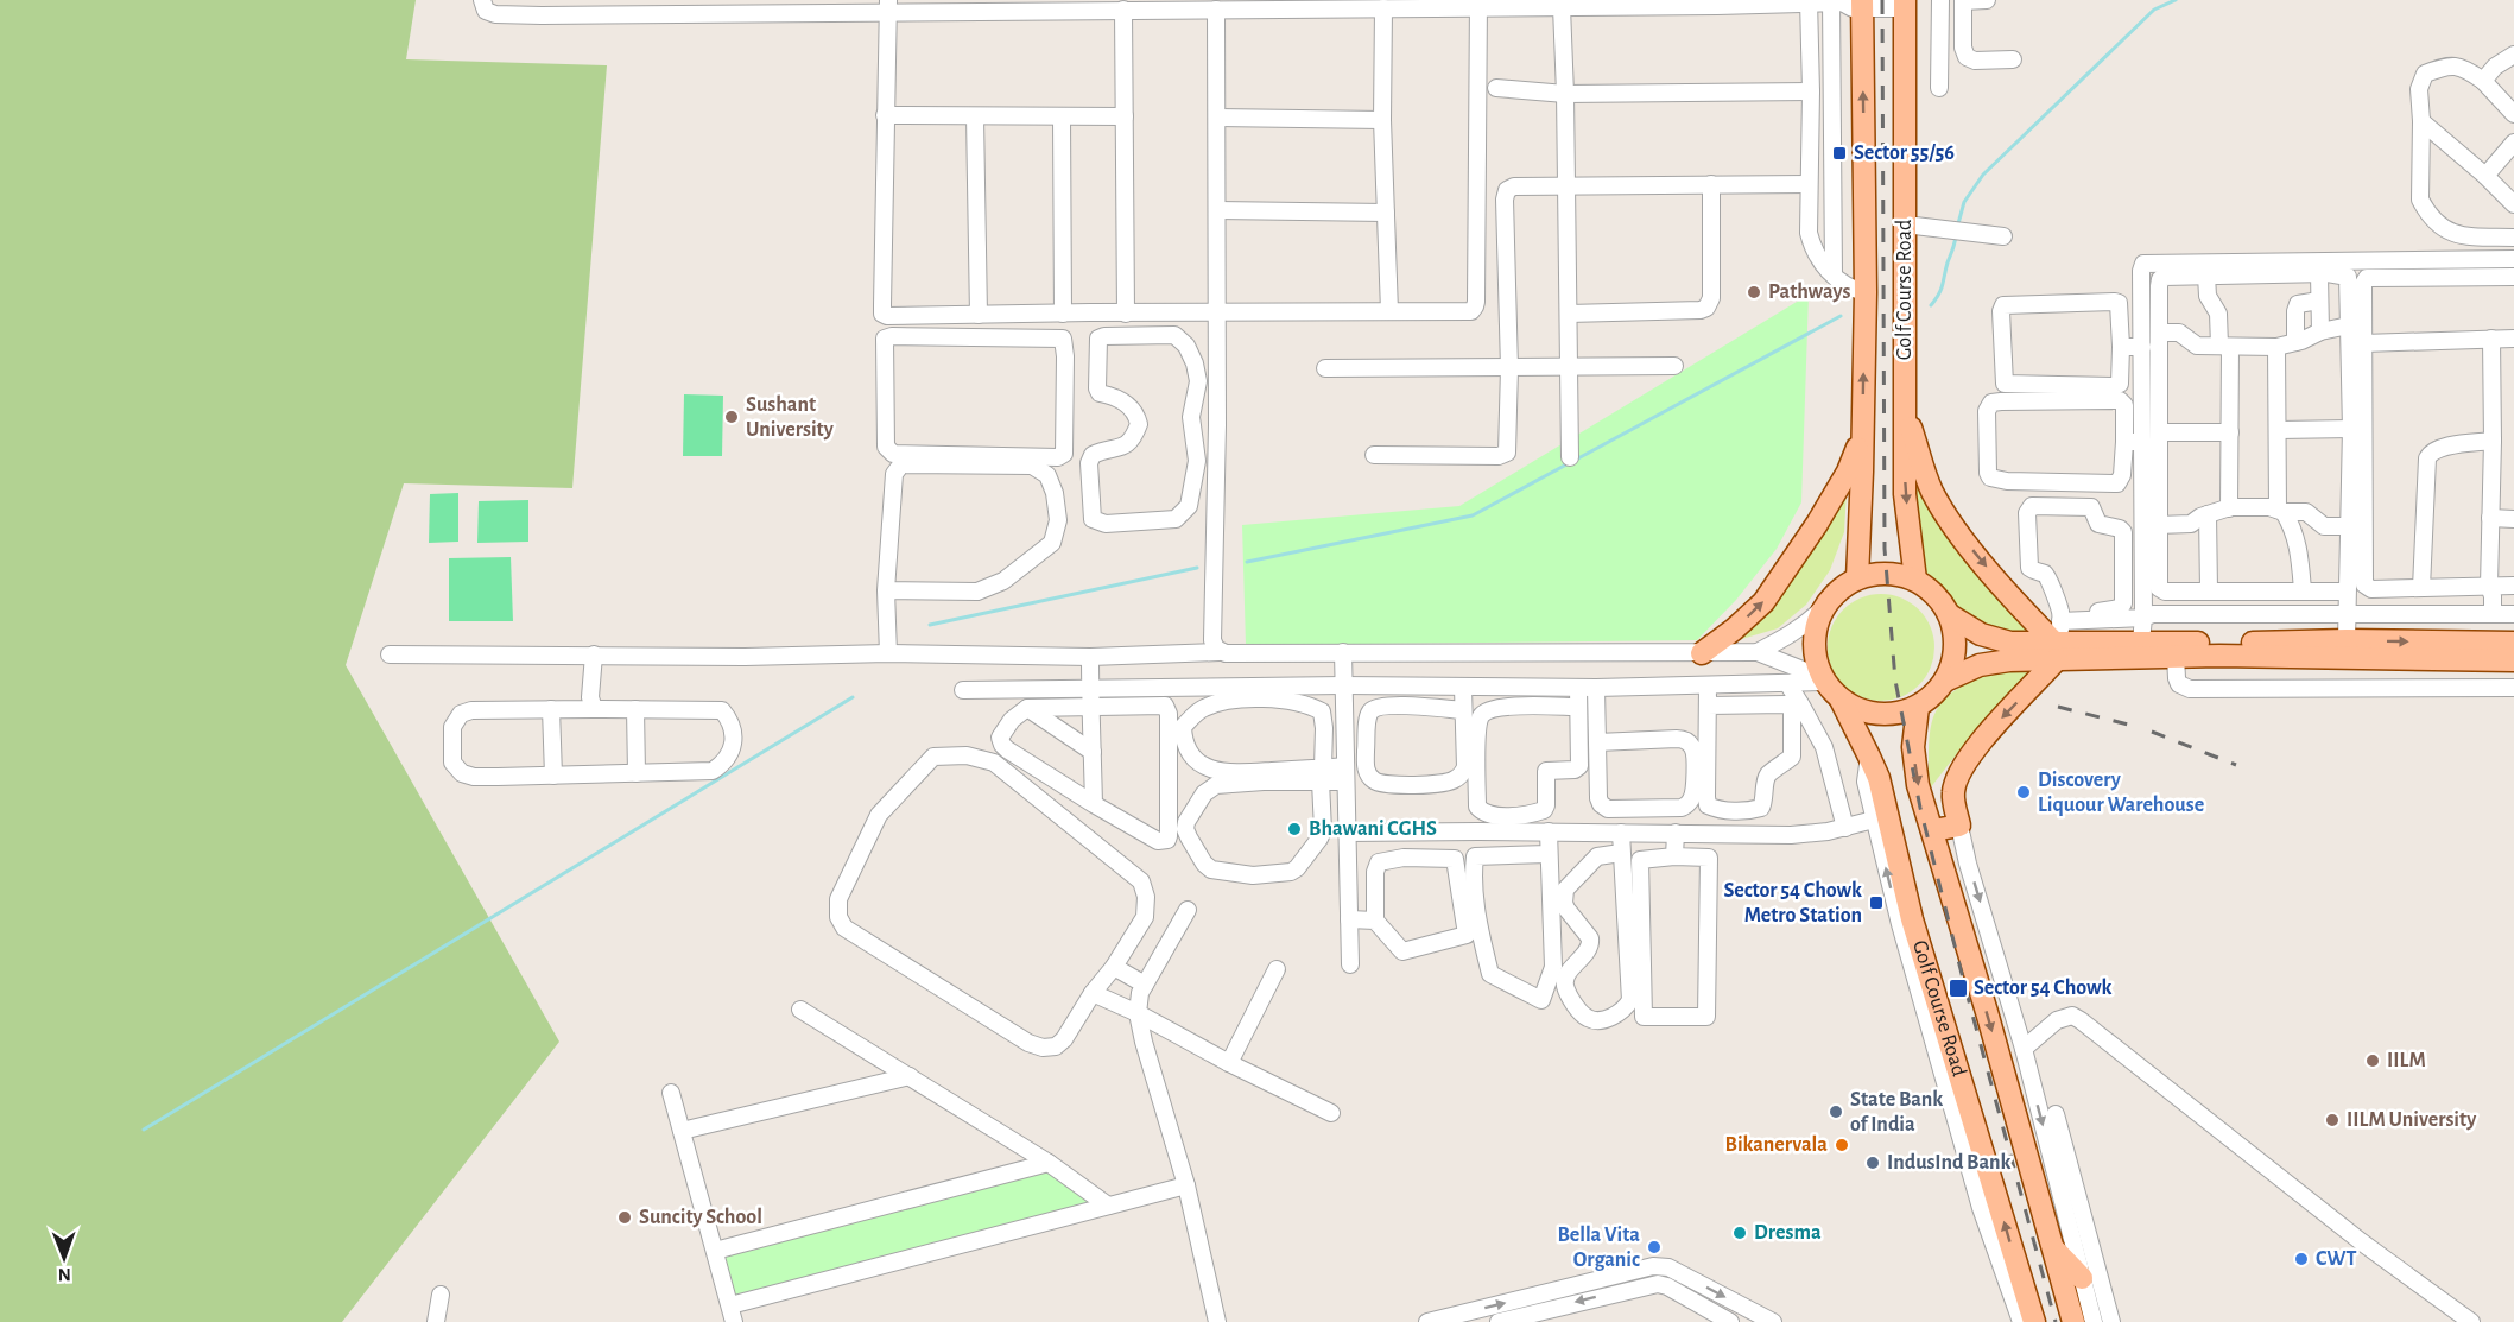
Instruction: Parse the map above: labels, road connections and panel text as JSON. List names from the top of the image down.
{
  "streets": {
    "main road": ["Golf Course Road"]
  },
  "places": {
    "transit": ["Sector 55/56", "Sector 54 Chowk Metro Station", "Sector 54 Chowk"],
    "other": [
      "Pathways",
      "Sushant University",
      "Discovery Liquour Warehouse",
      "Bhawani CGHS",
      "IILM",
      "State Bank of India",
      "IILM University",
      "Bikanervala",
      "IndusInd Bank",
      "Suncity School",
      "Dresma",
      "Bella Vita Organic",
      "CWT"
    ]
  },
  "north": "bottom"
}
